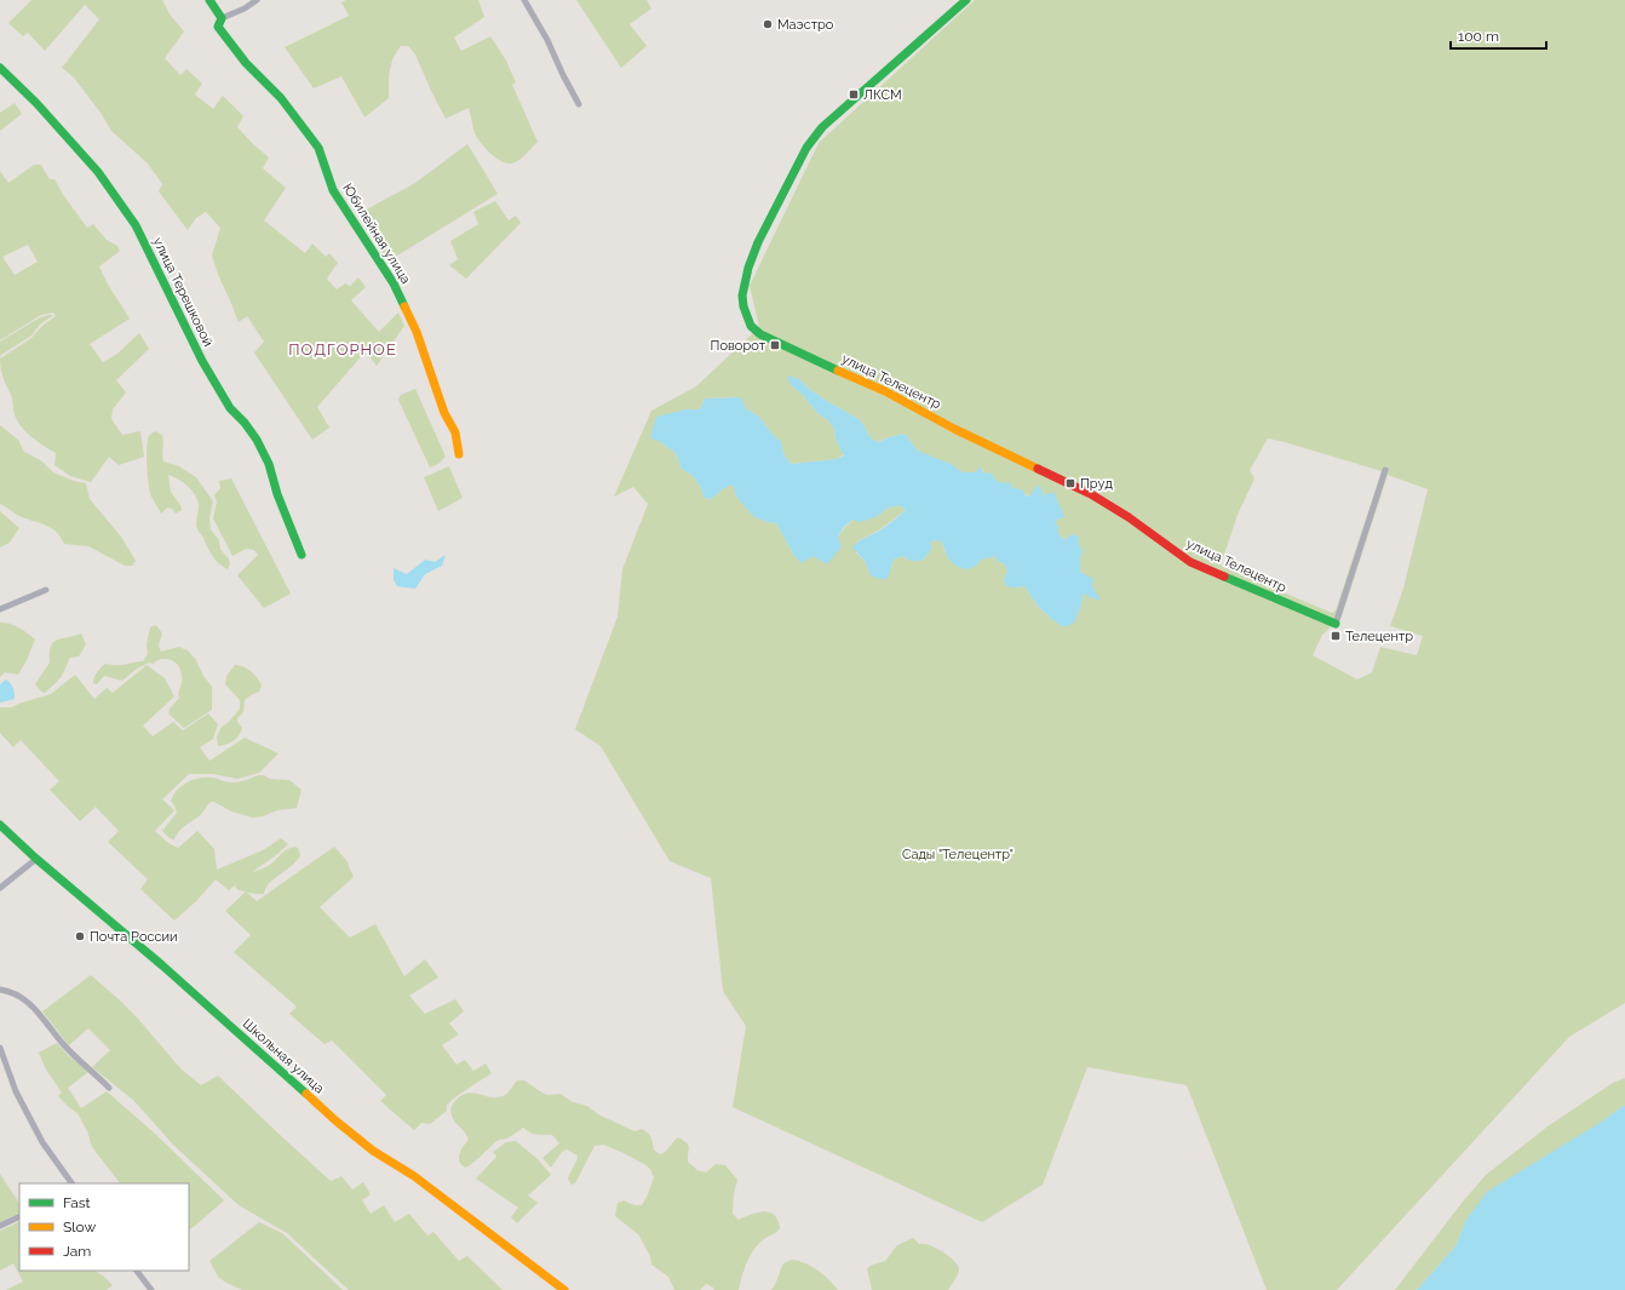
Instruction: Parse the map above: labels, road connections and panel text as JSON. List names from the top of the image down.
{
  "streets": {
    "street": [
      "Юбилейная улица",
      "улица Терешковой",
      "улица Телецентр",
      "Школьная улица"
    ]
  },
  "districts": ["ПОДГОРНОЕ"],
  "parks": ["Сады \"Телецентр\""],
  "places": {
    "other": ["Маэстро", "Почта России"],
    "transit": [
      "ЛКСМ",
      "Поворот",
      "Пруд",
      "Телецентр"
    ]
  },
  "legend": ["Fast", "Slow", "Jam"],
  "scale_bar": "100 m"
}
